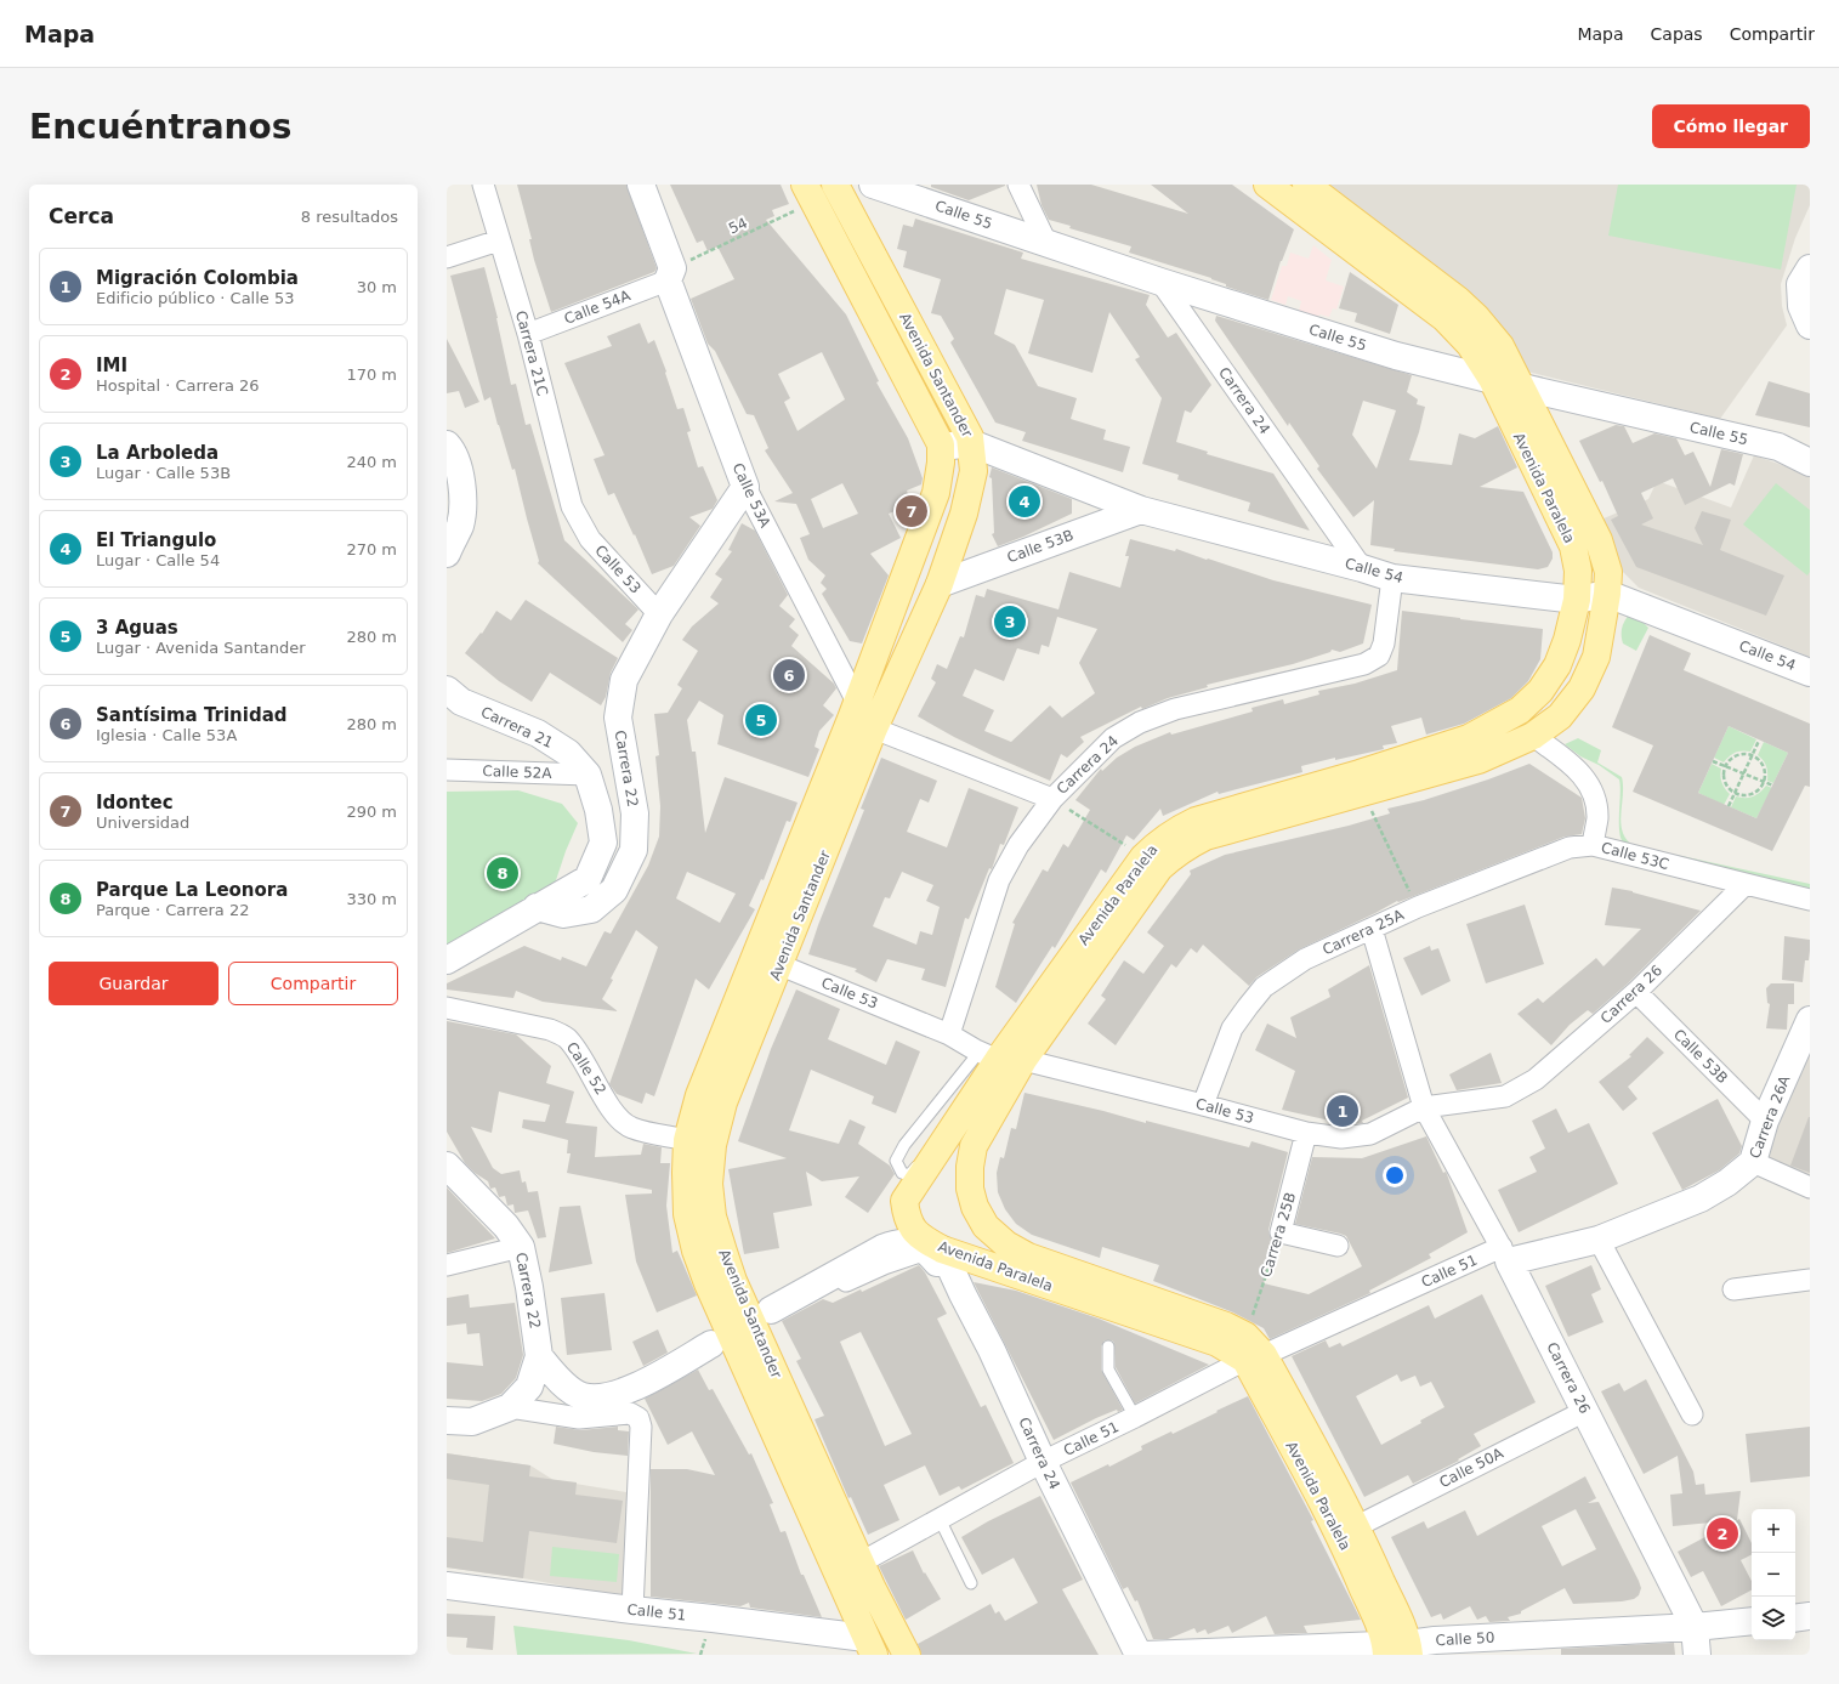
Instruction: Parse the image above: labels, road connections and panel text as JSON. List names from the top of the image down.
{
  "streets": {
    "main road": ["Avenida Santander", "Avenida Paralela"],
    "street": [
      "Calle 55",
      "Calle 54A",
      "Carrera 21C",
      "Carrera 24",
      "Calle 53A",
      "Calle 53B",
      "Calle 53",
      "Calle 54",
      "Carrera 21",
      "Carrera 22",
      "Calle 52A",
      "Calle 53C",
      "Carrera 25A",
      "Carrera 26",
      "Calle 52",
      "Carrera 26A",
      "Carrera 25B",
      "Calle 51",
      "Calle 50A",
      "Calle 50"
    ],
    "path": ["54"]
  },
  "crossings": [
    ["Calle 55", "Carrera 24"],
    ["Calle 55", "Avenida Paralela"],
    ["54", "Calle 54A"],
    ["54", "Avenida Santander"],
    ["54", "Calle 53A"],
    ["Calle 54A", "Carrera 21C"],
    ["Calle 54A", "Calle 53A"],
    ["Carrera 21C", "Calle 53"],
    ["Avenida Santander", "Calle 53A"],
    ["Avenida Santander", "Calle 53B"],
    ["Avenida Santander", "Calle 53"],
    ["Avenida Santander", "Calle 54"],
    ["Avenida Santander", "Calle 52"],
    ["Avenida Santander", "Calle 51"],
    ["Carrera 24", "Avenida Paralela"],
    ["Carrera 24", "Calle 53"],
    ["Carrera 24", "Calle 54"],
    ["Carrera 24", "Calle 51"],
    ["Avenida Paralela", "Calle 53"],
    ["Avenida Paralela", "Calle 54"],
    ["Avenida Paralela", "Calle 53C"],
    ["Avenida Paralela", "Carrera 25B"],
    ["Avenida Paralela", "Calle 51"],
    ["Avenida Paralela", "Calle 50A"],
    ["Avenida Paralela", "Calle 50"],
    ["Calle 53A", "Carrera 22"],
    ["Calle 53B", "Calle 54"],
    ["Calle 53B", "Carrera 26"],
    ["Calle 53B", "Carrera 26A"],
    ["Calle 53", "Carrera 22"],
    ["Calle 53", "Carrera 25A"],
    ["Calle 53", "Carrera 26"],
    ["Calle 53", "Carrera 25B"],
    ["Carrera 21", "Carrera 22"],
    ["Carrera 21", "Calle 52A"],
    ["Calle 53C", "Carrera 25A"],
    ["Calle 53C", "Carrera 26"],
    ["Carrera 25A", "Carrera 26"],
    ["Carrera 26", "Carrera 26A"],
    ["Carrera 26", "Calle 51"],
    ["Carrera 26", "Calle 50A"],
    ["Carrera 26", "Calle 50"],
    ["Carrera 26A", "Calle 51"],
    ["Carrera 25B", "Calle 51"]
  ],
  "page": {
    "header": "Mapa",
    "nav": ["Mapa", "Capas", "Compartir"],
    "buttons": [
      "Cómo llegar",
      ["Guardar", "Compartir"]
    ],
    "title": "Encuéntranos",
    "heading": ["Cerca", "8 resultados"],
    "list": [
      {
        "mark": "1",
        "name": "Migración Colombia",
        "note": "Edificio público · Calle 53",
        "value": "30 m"
      },
      {
        "mark": "2",
        "name": "IMI",
        "note": "Hospital · Carrera 26",
        "value": "170 m"
      },
      {
        "mark": "3",
        "name": "La Arboleda",
        "note": "Lugar · Calle 53B",
        "value": "240 m"
      },
      {
        "mark": "4",
        "name": "El Triangulo",
        "note": "Lugar · Calle 54",
        "value": "270 m"
      },
      {
        "mark": "5",
        "name": "3 Aguas",
        "note": "Lugar · Avenida Santander",
        "value": "280 m"
      },
      {
        "mark": "6",
        "name": "Santísima Trinidad",
        "note": "Iglesia · Calle 53A",
        "value": "280 m"
      },
      {
        "mark": "7",
        "name": "Idontec",
        "note": "Universidad",
        "value": "290 m"
      },
      {
        "mark": "8",
        "name": "Parque La Leonora",
        "note": "Parque · Carrera 22",
        "value": "330 m"
      }
    ],
    "pins": [
      "4",
      "7",
      "3",
      "6",
      "5",
      "8",
      "1",
      "2"
    ],
    "map_buttons": ["+", "−"]
  }
}
